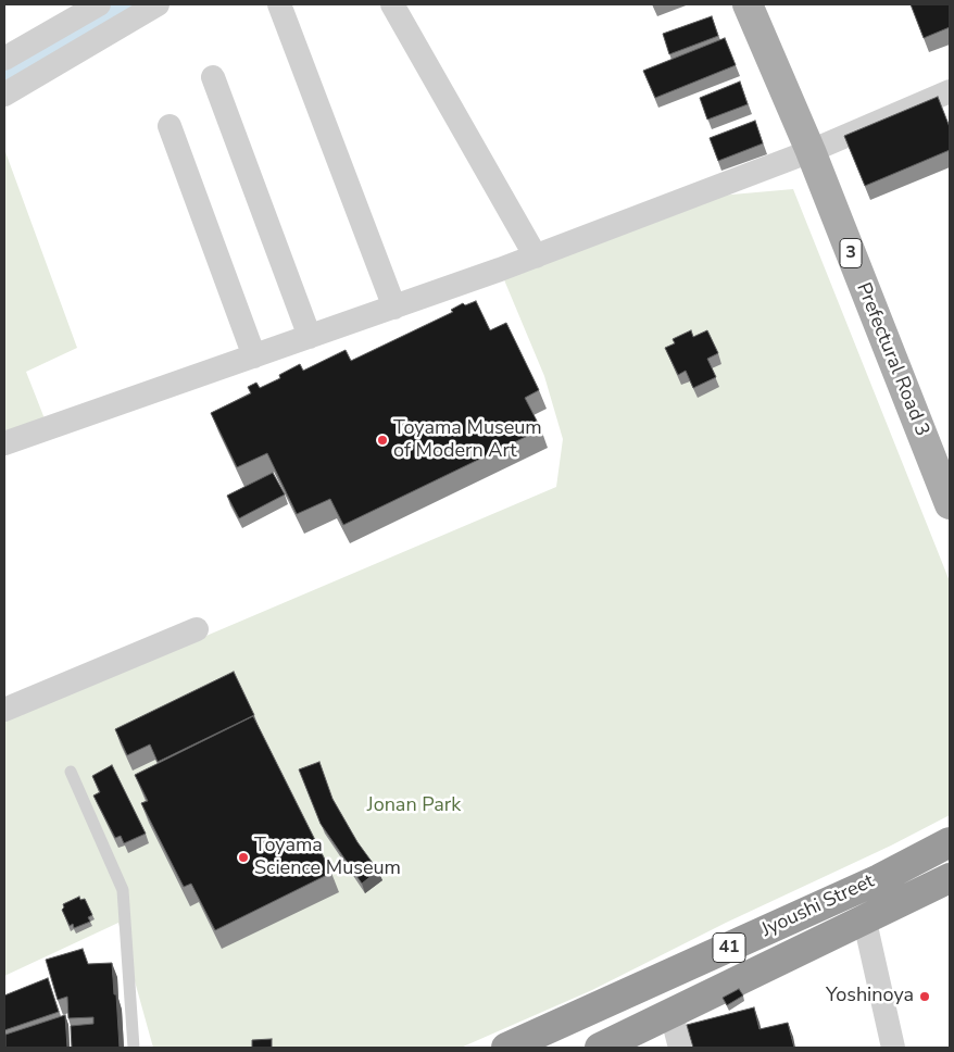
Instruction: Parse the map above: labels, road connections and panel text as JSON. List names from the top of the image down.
{
  "streets": {
    "highway": ["Jyoushi Street", "41"],
    "main road": ["3", "Prefectural Road 3"]
  },
  "parks": ["Jonan Park"],
  "places": ["Toyama Museum of Modern Art", "Toyama Science Museum", "Yoshinoya"]
}
